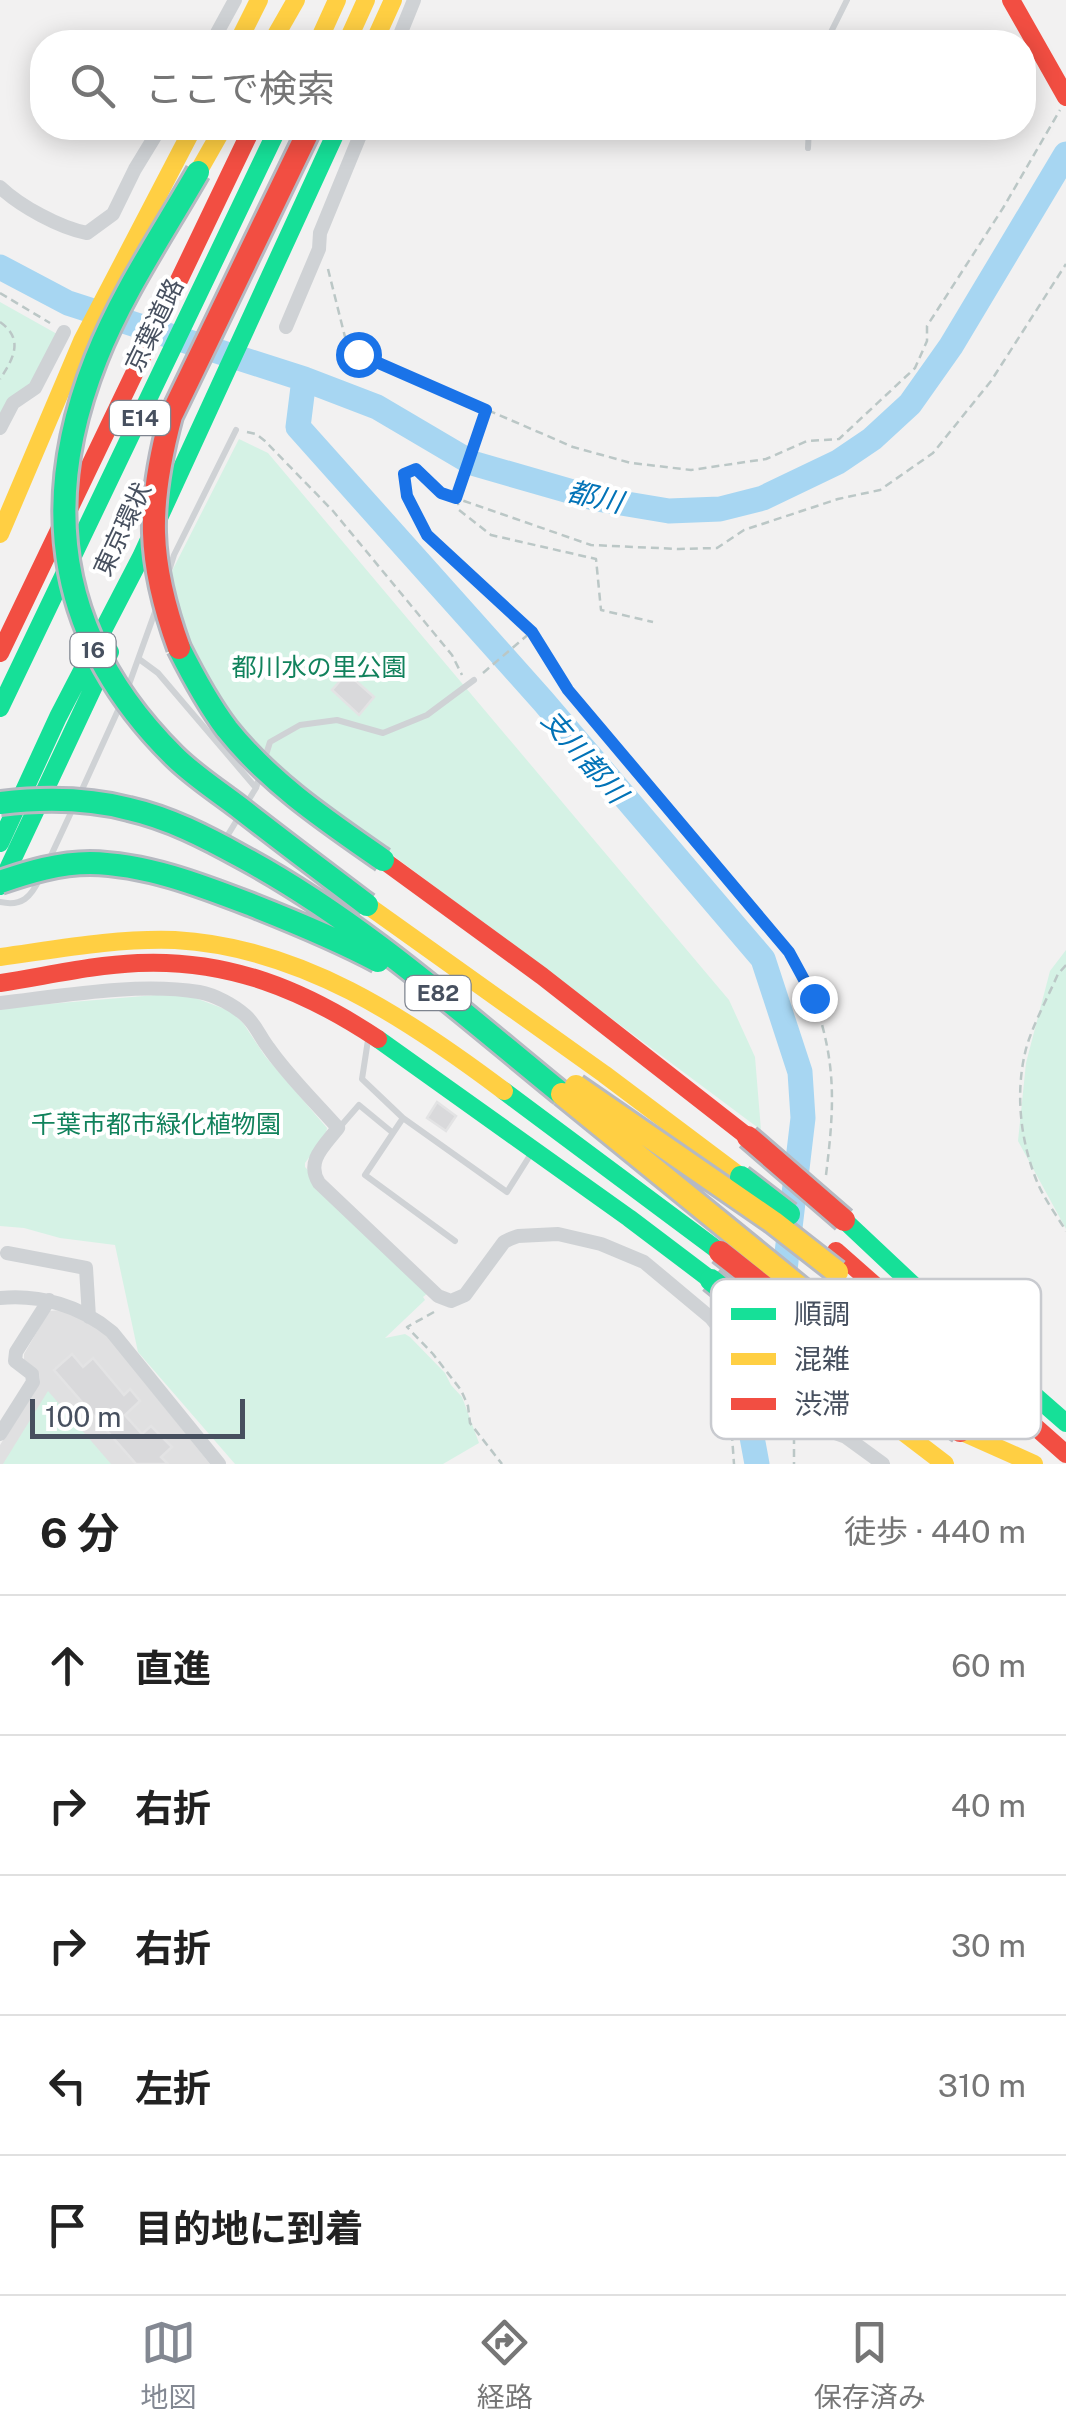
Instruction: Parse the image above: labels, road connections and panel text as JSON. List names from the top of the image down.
{
  "streets": {
    "main road": [
      "京葉道路",
      "E14",
      "東京環状",
      "16",
      "E82"
    ]
  },
  "water": ["都川", "支川都川"],
  "parks": ["都川水の里公園", "千葉市都市緑化植物園"],
  "legend": ["順調", "混雑", "渋滞"],
  "scale_bar": "100 m",
  "page": {
    "search": "ここで検索",
    "scale": "100 m",
    "heading": ["6 分", "徒歩 · 440 m"],
    "list": [
      ["直進", "60 m"],
      ["右折", "40 m"],
      ["右折", "30 m"],
      ["左折", "310 m"],
      "目的地に到着"
    ],
    "nav": ["地図", "経路", "保存済み"]
  }
}
